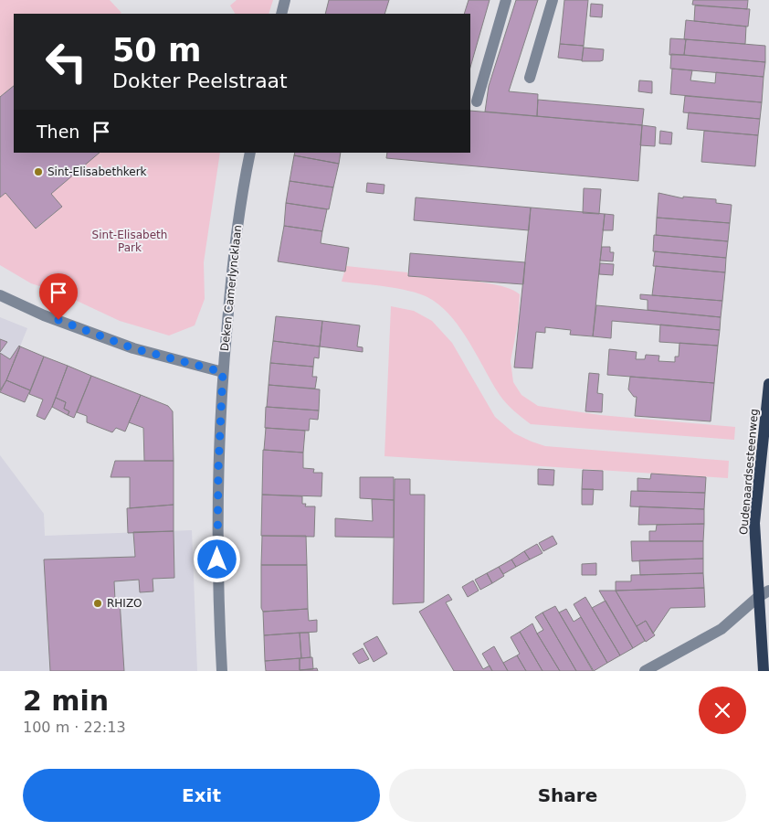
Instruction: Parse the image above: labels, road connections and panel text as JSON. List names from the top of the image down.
{
  "streets": {
    "main road": ["Oudenaardsesteenweg"],
    "street": ["Deken Camerlyncklaan"]
  },
  "parks": ["Sint-Elisabeth Park"],
  "places": ["Sint-Elisabethkerk", "RHIZO"],
  "page": {
    "turn": ["50 m", "Dokter Peelstraat"],
    "then": "Then",
    "heading": ["2 min", "100 m · 22:13"],
    "buttons": ["Exit", "Share"]
  }
}
